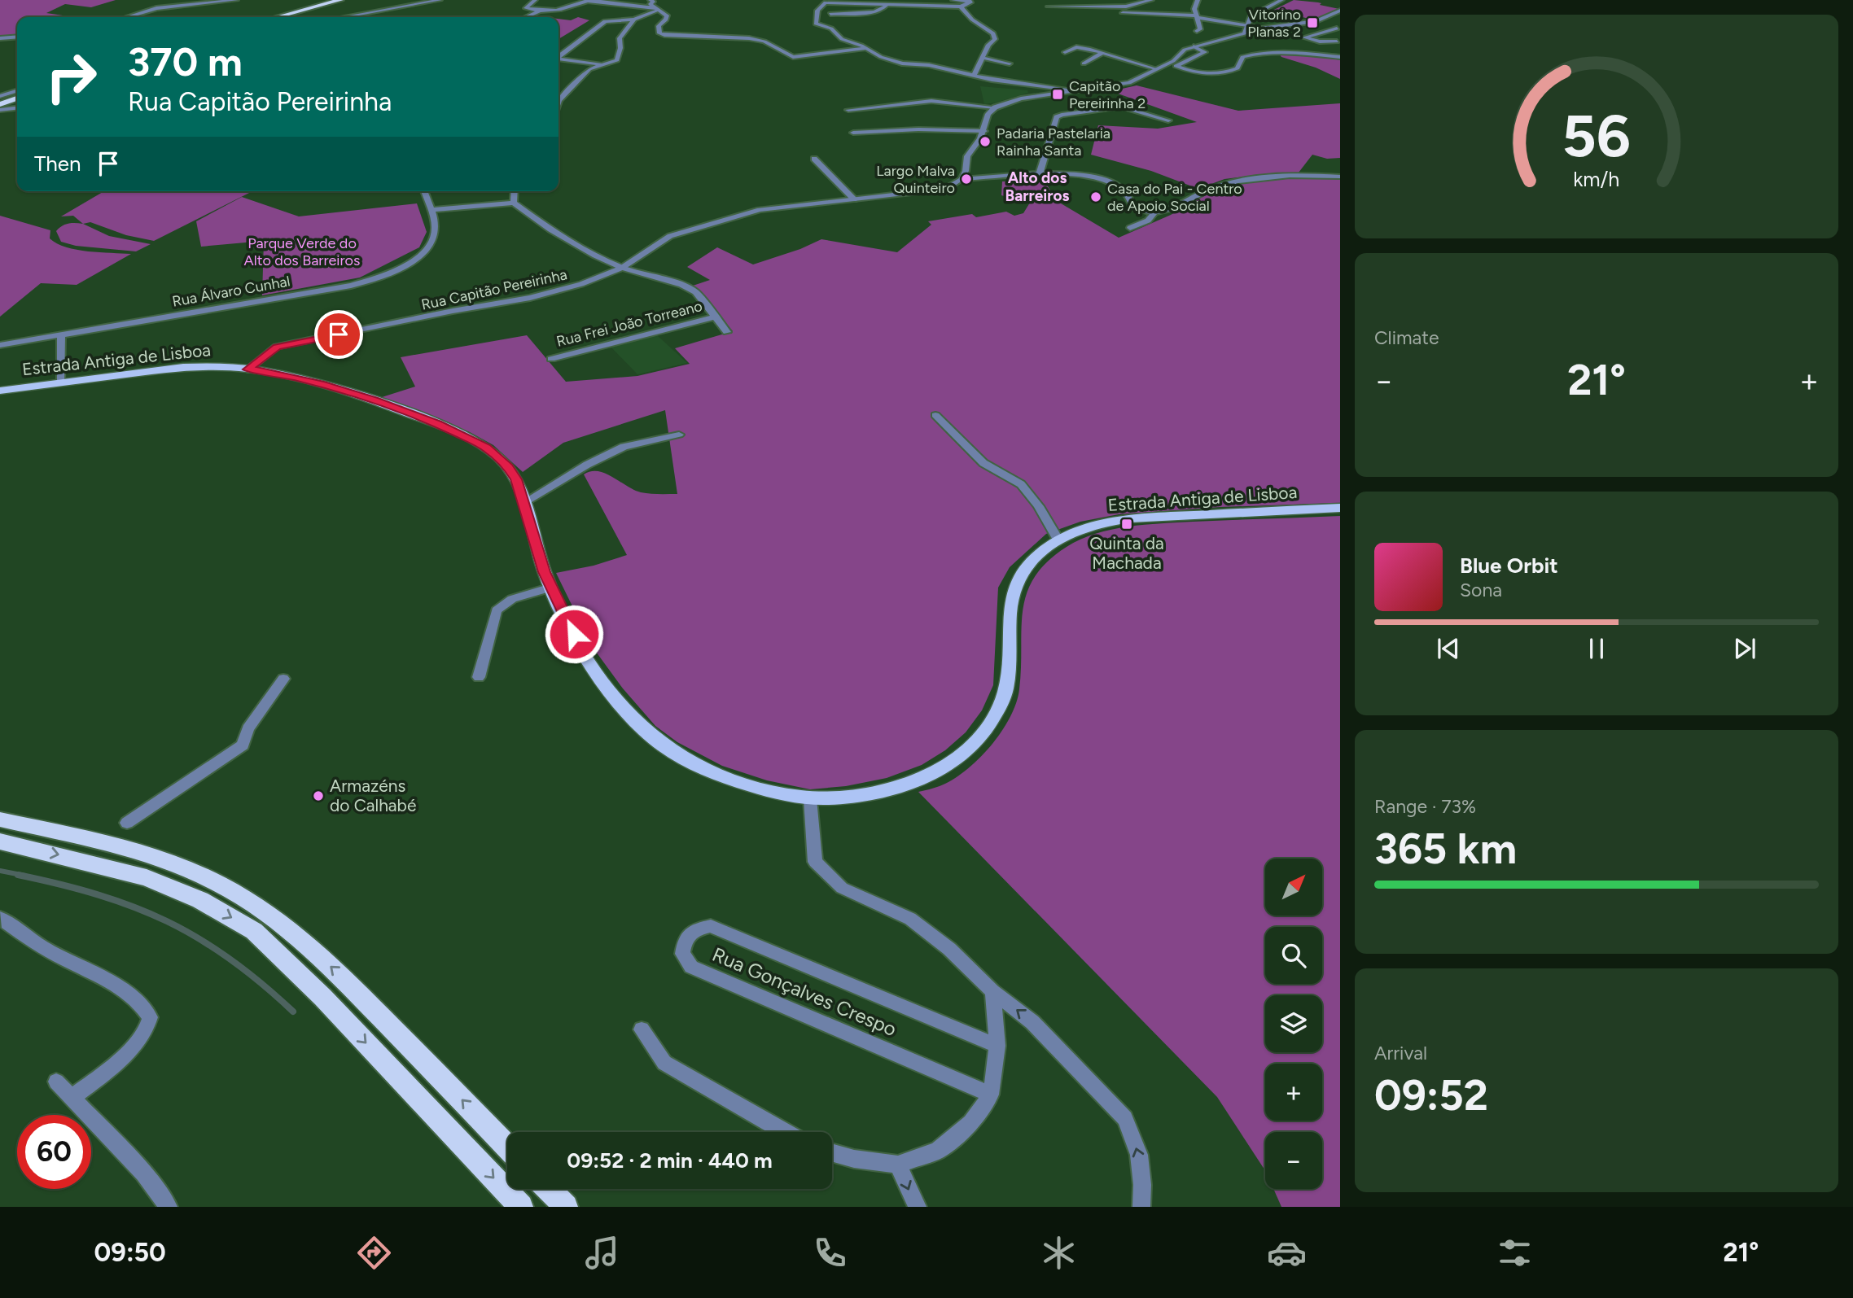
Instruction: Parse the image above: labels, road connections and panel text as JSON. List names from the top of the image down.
{
  "streets": {
    "main road": ["Estrada Antiga de Lisboa"],
    "street": [
      "Rua Capitão Pereirinha",
      "Rua Álvaro Cunhal",
      "Rua Frei João Torreano",
      "Rua Gonçalves Crespo"
    ]
  },
  "crossings": [
    ["Rua Capitão Pereirinha", "Rua Frei João Torreano"],
    ["Rua Capitão Pereirinha", "Estrada Antiga de Lisboa"]
  ],
  "districts": ["Alto dos Barreiros"],
  "parks": ["Parque Verde do Alto dos Barreiros"],
  "places": {
    "transit": ["Vitorino Planas 2", "Capitão Pereirinha 2", "Quinta da Machada"],
    "other": [
      "Padaria Pastelaria Rainha Santa",
      "Largo Malva Quinteiro",
      "Casa do Pai - Centro de Apoio Social",
      "Armazéns do Calhabé"
    ]
  },
  "north": "top right",
  "page": {
    "turn": ["370 m", "Rua Capitão Pereirinha"],
    "then": "Then",
    "tile": [
      "Climate",
      ["Range · 73%", "365 km"],
      ["Arrival", "09:52"]
    ],
    "heat": ["−", "21°", "+"],
    "song": ["Blue Orbit", "Sona"],
    "map_buttons": ["+", "−"],
    "limit": "60",
    "trip": "09:52 · 2 min · 440 m",
    "tabs": ["09:50", "21°"],
    "gauge": ["56", "km/h"]
  }
}
